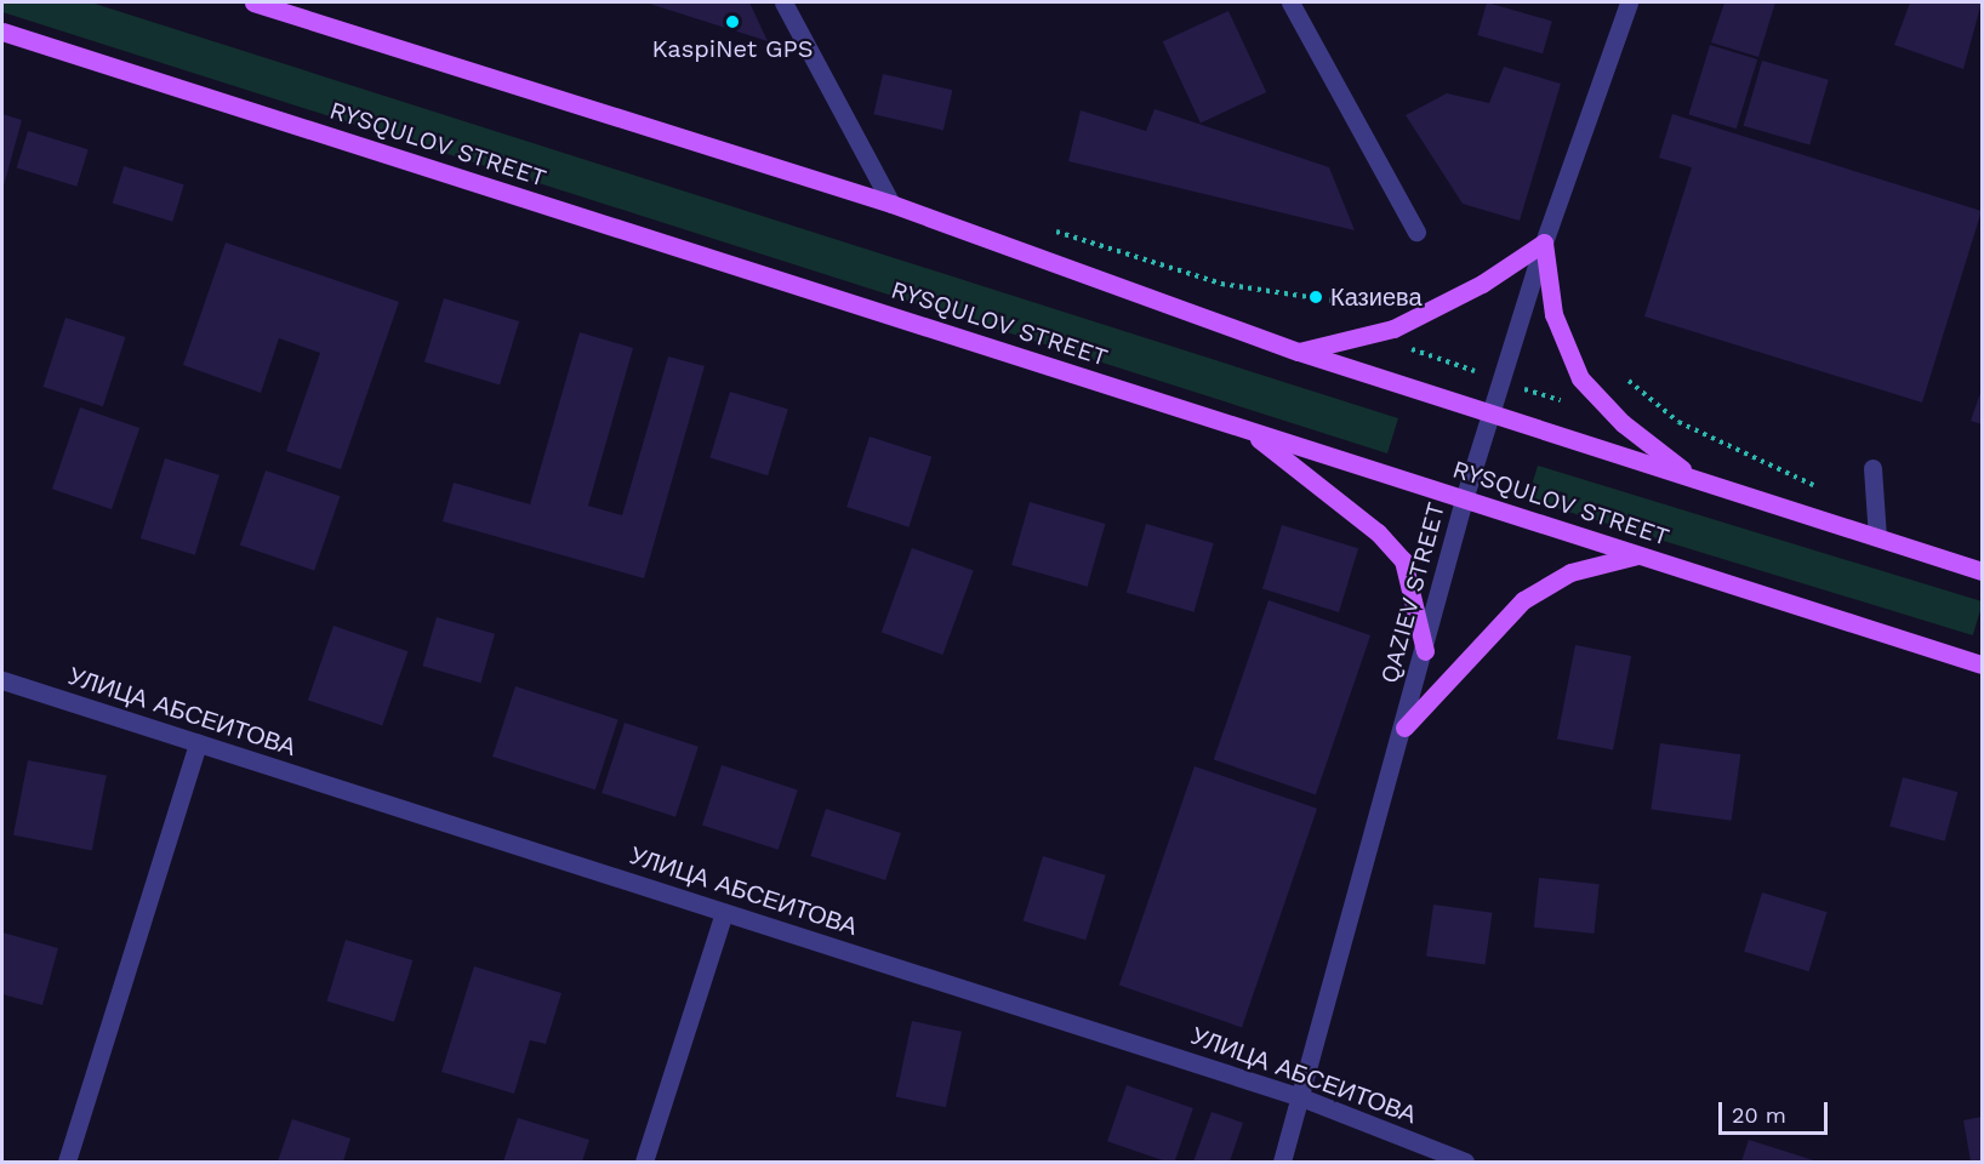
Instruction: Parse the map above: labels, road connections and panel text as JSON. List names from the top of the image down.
{
  "streets": {
    "main road": ["RYSQULOV STREET"],
    "street": ["QAZIEV STREET", "УЛИЦА АБСЕИТОВА"]
  },
  "crossings": [
    ["RYSQULOV STREET", "QAZIEV STREET"],
    ["QAZIEV STREET", "УЛИЦА АБСЕИТОВА"]
  ],
  "places": ["KaspiNet GPS", "Казиева"],
  "scale_bar": "20 m"
}
